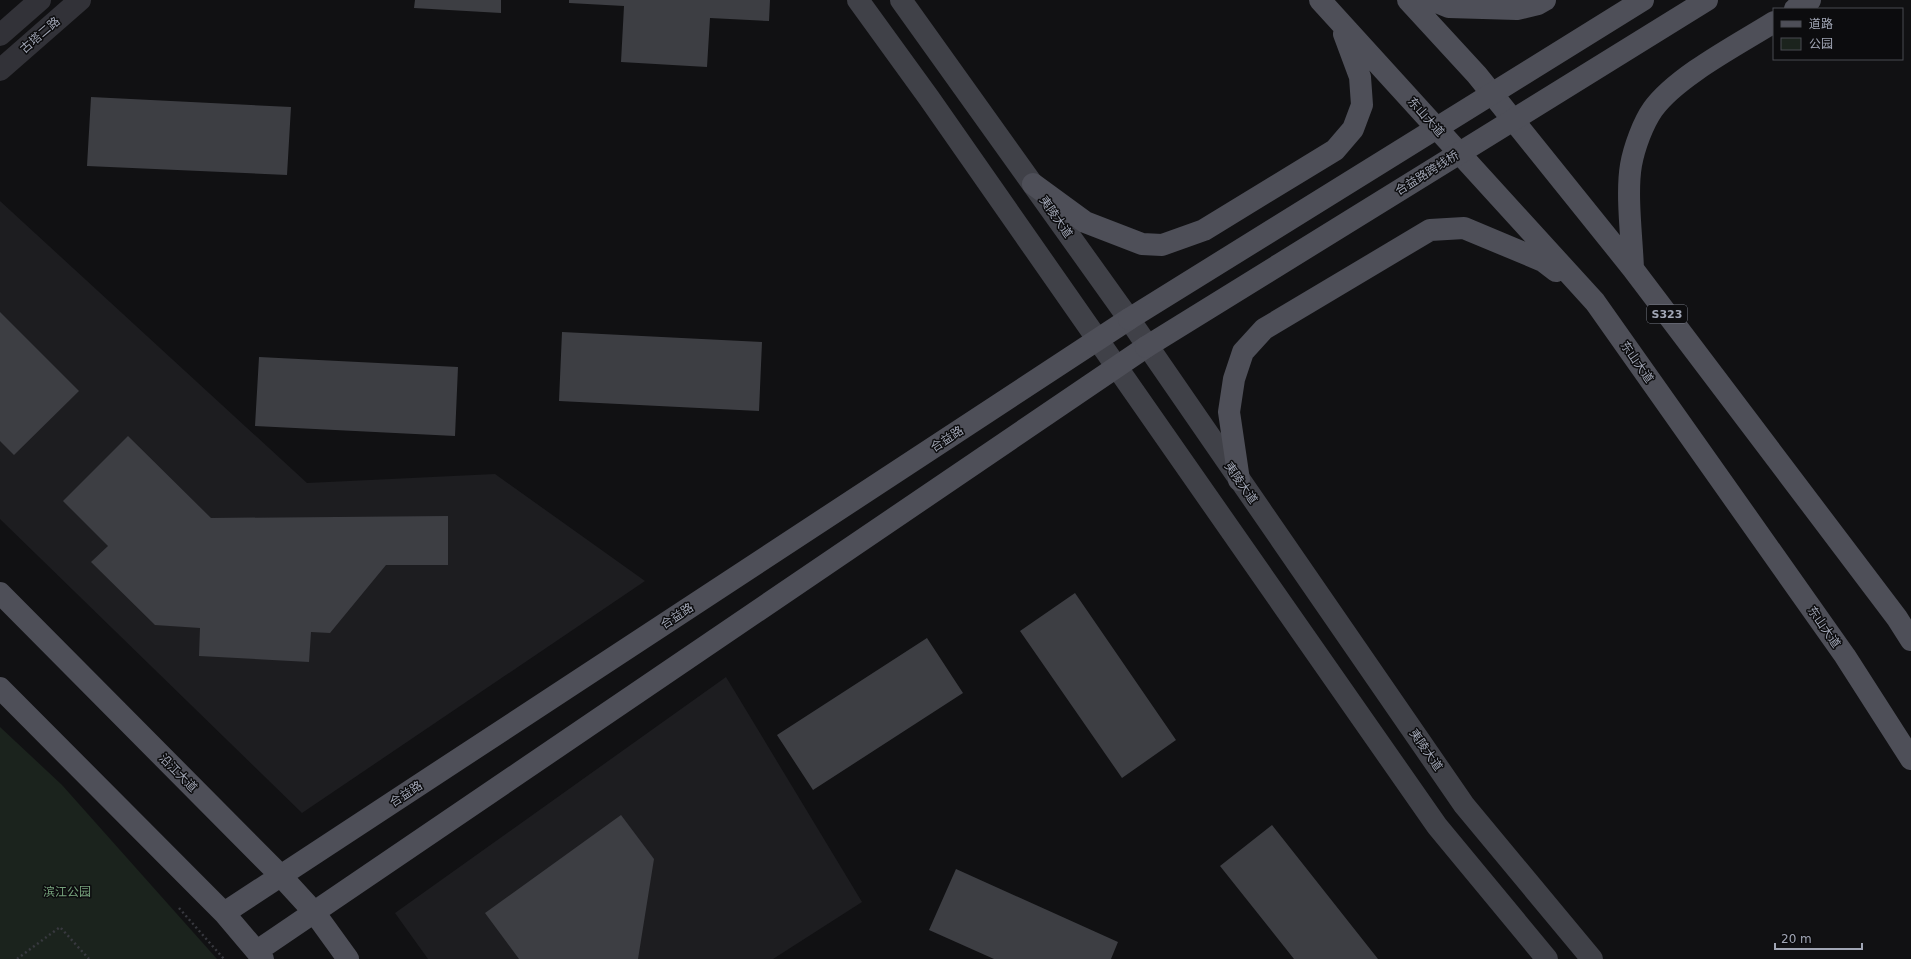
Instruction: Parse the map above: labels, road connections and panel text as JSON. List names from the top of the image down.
{
  "streets": {
    "main road": [
      "东山大道",
      "合益路跨线桥",
      "夷陵大道",
      "S323",
      "合益路",
      "沿江大道"
    ],
    "street": ["古塔二路"]
  },
  "crossings": [
    ["合益路跨线桥", "夷陵大道"],
    ["夷陵大道", "合益路"],
    ["合益路", "沿江大道"]
  ],
  "parks": ["滨江公园"],
  "legend": ["道路", "公园"],
  "scale_bar": "20 m"
}
